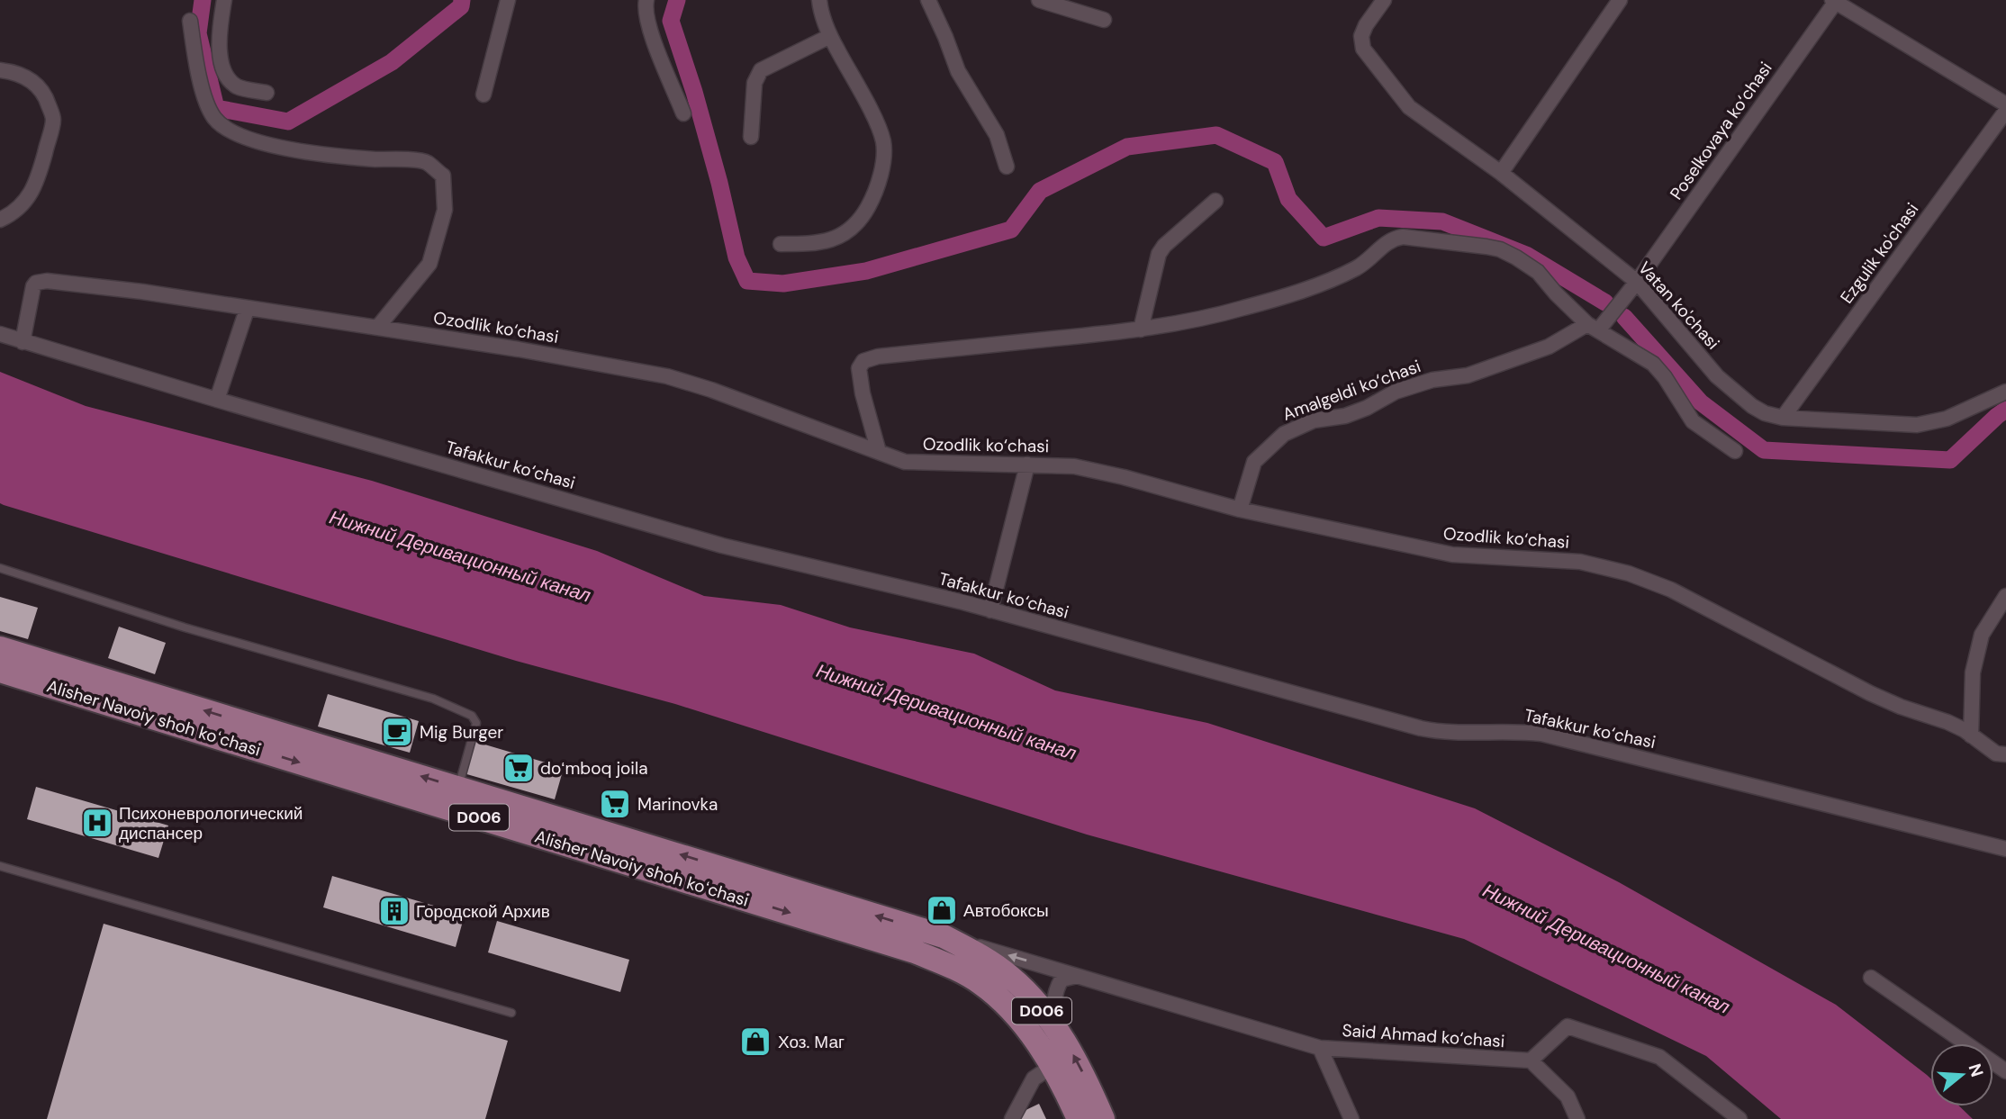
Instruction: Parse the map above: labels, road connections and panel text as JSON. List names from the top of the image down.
{
  "streets": {
    "main road": ["Alisher Navoiy shoh koʻchasi", "D006"],
    "street": [
      "Poselkovaya ko‘chasi",
      "Ezgulik ko'chasi",
      "Vatan ko'chasi",
      "Ozodlik ko‘chasi",
      "Amalgeldi ko‘chasi",
      "Tafakkur ko‘chasi",
      "Said Ahmad ko‘chasi"
    ]
  },
  "crossings": [
    ["Poselkovaya ko‘chasi", "Vatan ko'chasi"],
    ["Poselkovaya ko‘chasi", "Amalgeldi ko‘chasi"],
    ["Ezgulik ko'chasi", "Vatan ko'chasi"],
    ["Ozodlik ko‘chasi", "Amalgeldi ko‘chasi"],
    ["Ozodlik ko‘chasi", "Tafakkur ko‘chasi"],
    ["Alisher Navoiy shoh koʻchasi", "D006"],
    ["Alisher Navoiy shoh koʻchasi", "Said Ahmad ko‘chasi"],
    ["D006", "Said Ahmad ko‘chasi"]
  ],
  "water": ["Нижний Деривационный канал"],
  "places": {
    "cafe": ["Mig Burger"],
    "supermarket": ["doʻmboq joila", "Marinovka"],
    "hospital": ["Психоневрологический диспансер"],
    "shop": ["Автобоксы", "Хоз. Маг"],
    "building": ["Городской Архив"]
  },
  "north": "right"
}
